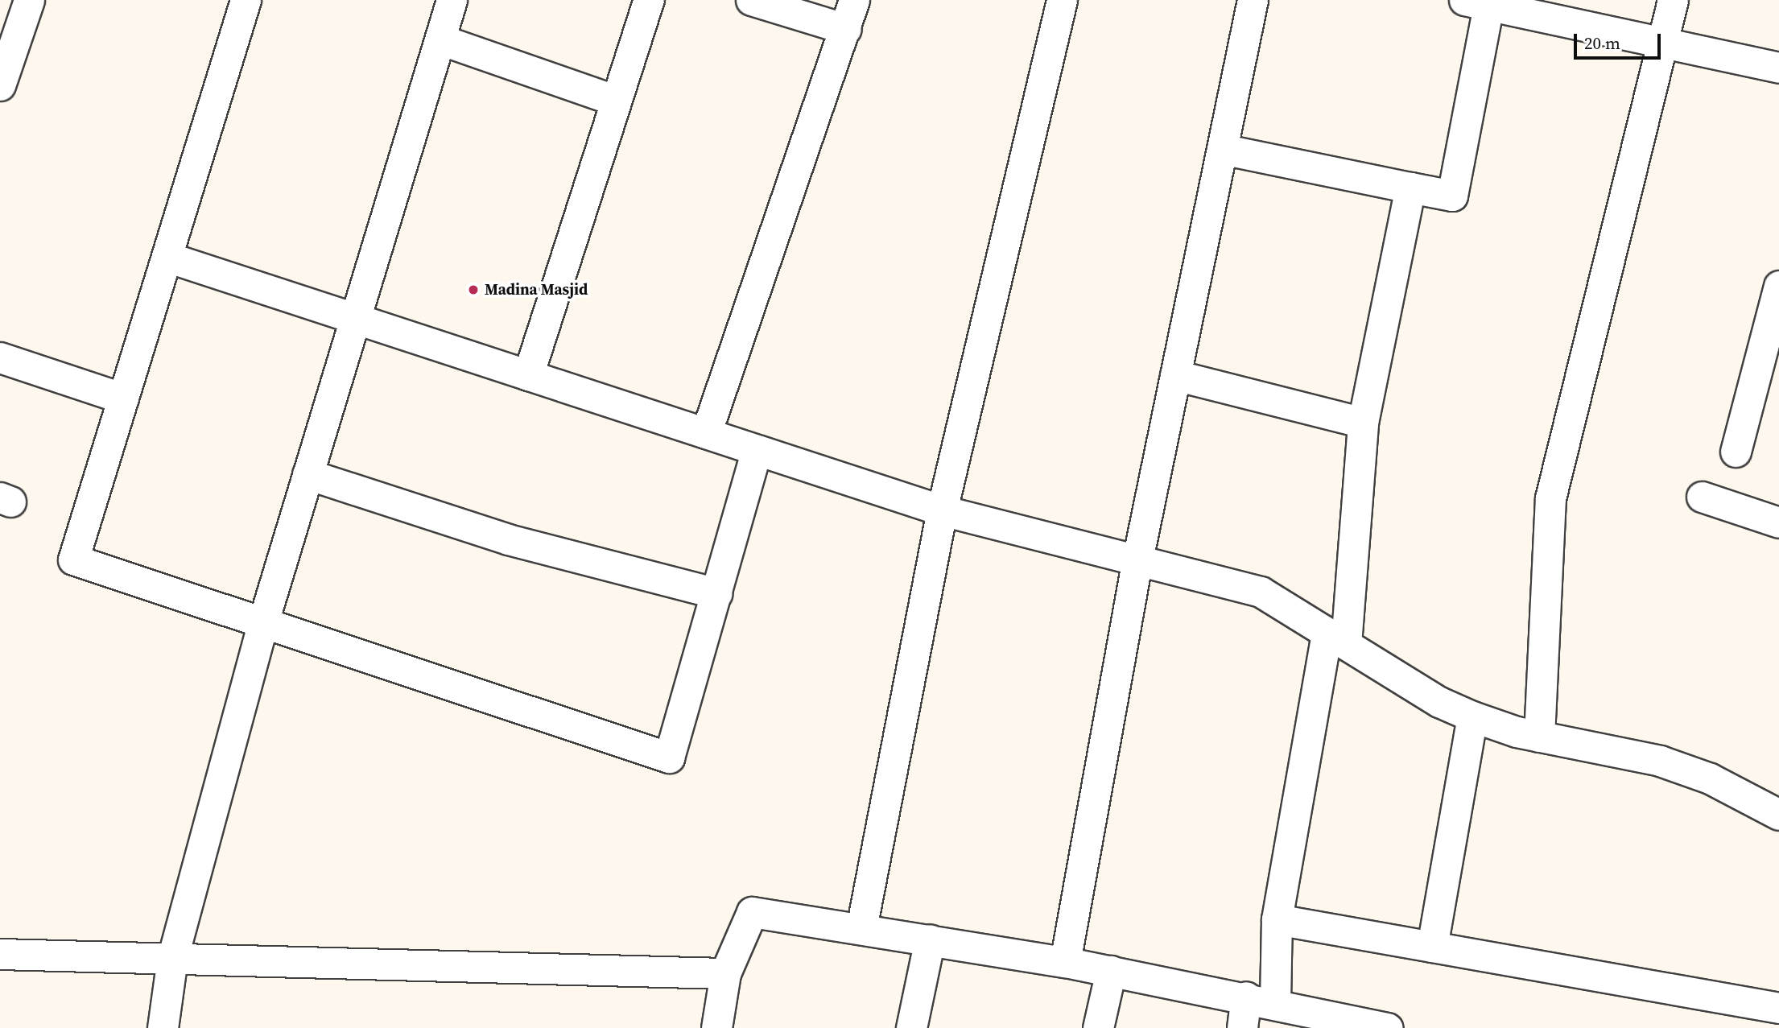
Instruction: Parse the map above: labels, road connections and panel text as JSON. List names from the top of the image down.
{
  "places": ["Madina Masjid"],
  "scale_bar": "20 m"
}
